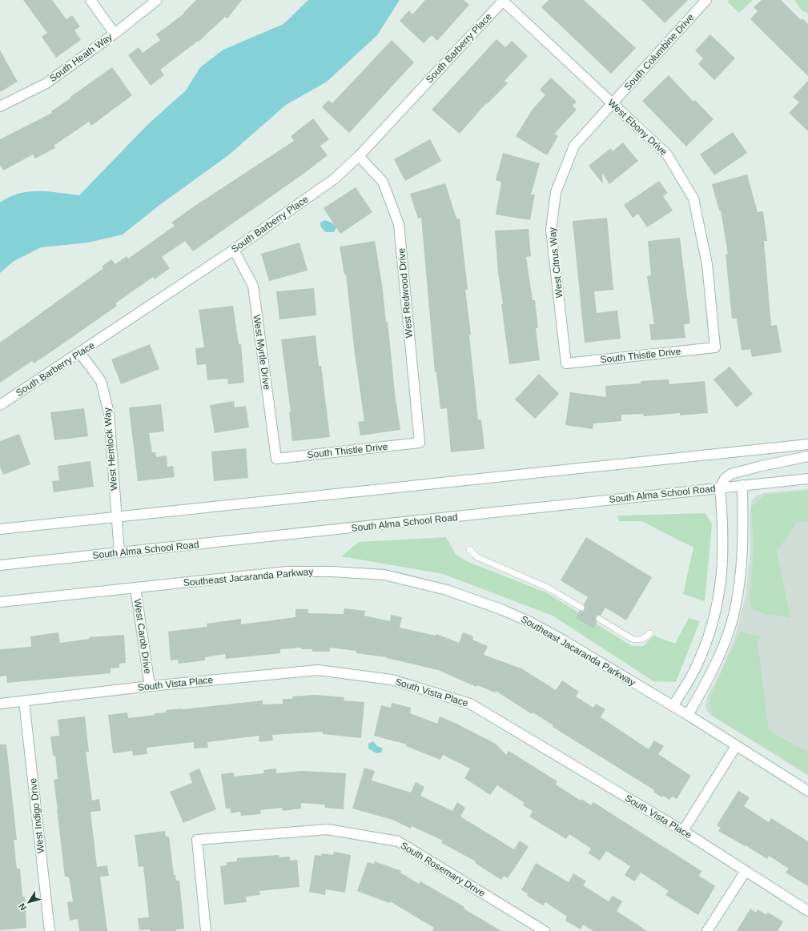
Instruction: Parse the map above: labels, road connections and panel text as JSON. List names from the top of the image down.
{
  "streets": {
    "street": [
      "South Barberry Place",
      "South Columbine Drive",
      "South Heath Way",
      "West Ebony Drive",
      "West Citrus Way",
      "West Redwood Drive",
      "West Myrtle Drive",
      "South Thistle Drive",
      "West Hemlock Way",
      "South Alma School Road",
      "Southeast Jacaranda Parkway",
      "West Carob Drive",
      "South Vista Place",
      "West Indigo Drive",
      "South Rosemary Drive"
    ]
  },
  "crossings": [
    ["South Barberry Place", "West Ebony Drive"],
    ["South Barberry Place", "West Redwood Drive"],
    ["South Barberry Place", "West Myrtle Drive"],
    ["South Barberry Place", "West Hemlock Way"],
    ["South Columbine Drive", "West Ebony Drive"],
    ["South Columbine Drive", "West Citrus Way"],
    ["West Ebony Drive", "West Citrus Way"],
    ["West Ebony Drive", "South Thistle Drive"],
    ["West Citrus Way", "South Thistle Drive"],
    ["West Redwood Drive", "South Thistle Drive"],
    ["West Myrtle Drive", "South Thistle Drive"],
    ["West Hemlock Way", "South Alma School Road"],
    ["Southeast Jacaranda Parkway", "West Carob Drive"],
    ["West Carob Drive", "South Vista Place"],
    ["South Vista Place", "West Indigo Drive"]
  ],
  "north": "bottom left"
}
